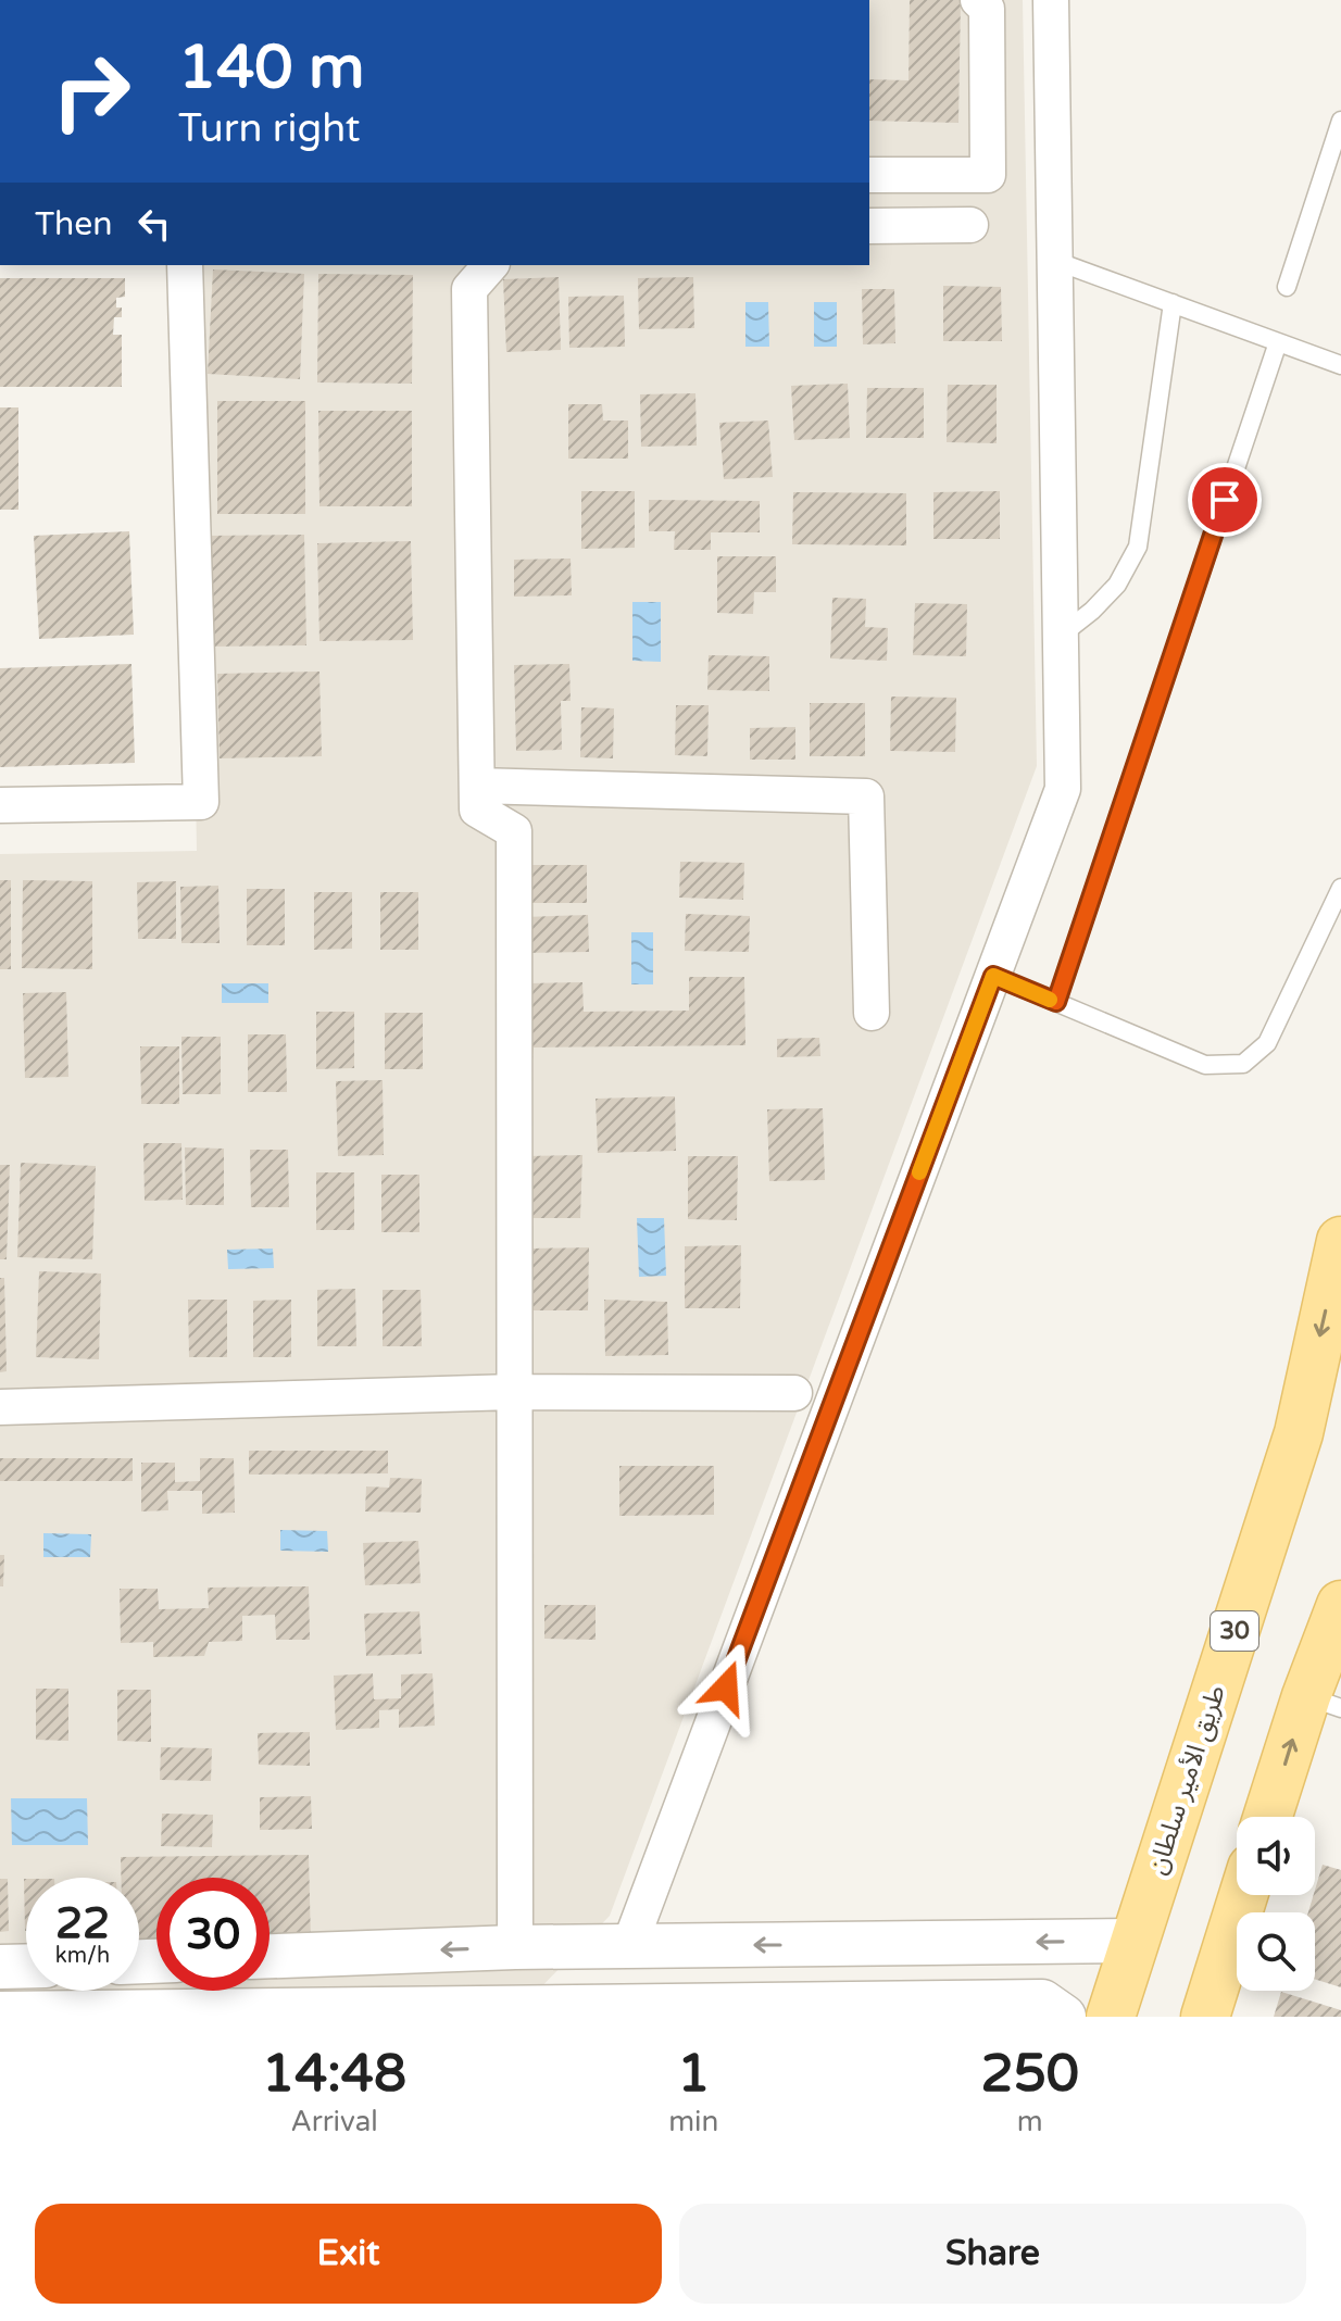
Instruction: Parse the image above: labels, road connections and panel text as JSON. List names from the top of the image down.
{
  "streets": {
    "main road": ["30", "طريق الأمير سلطان"]
  },
  "page": {
    "turn": ["140 m", "Turn right"],
    "then": "Then",
    "speed": "22 km/h",
    "limit": "30",
    "eta": [
      "14:48",
      "Arrival",
      "1",
      "min",
      "250",
      "m"
    ],
    "buttons": ["Exit", "Share"]
  }
}
